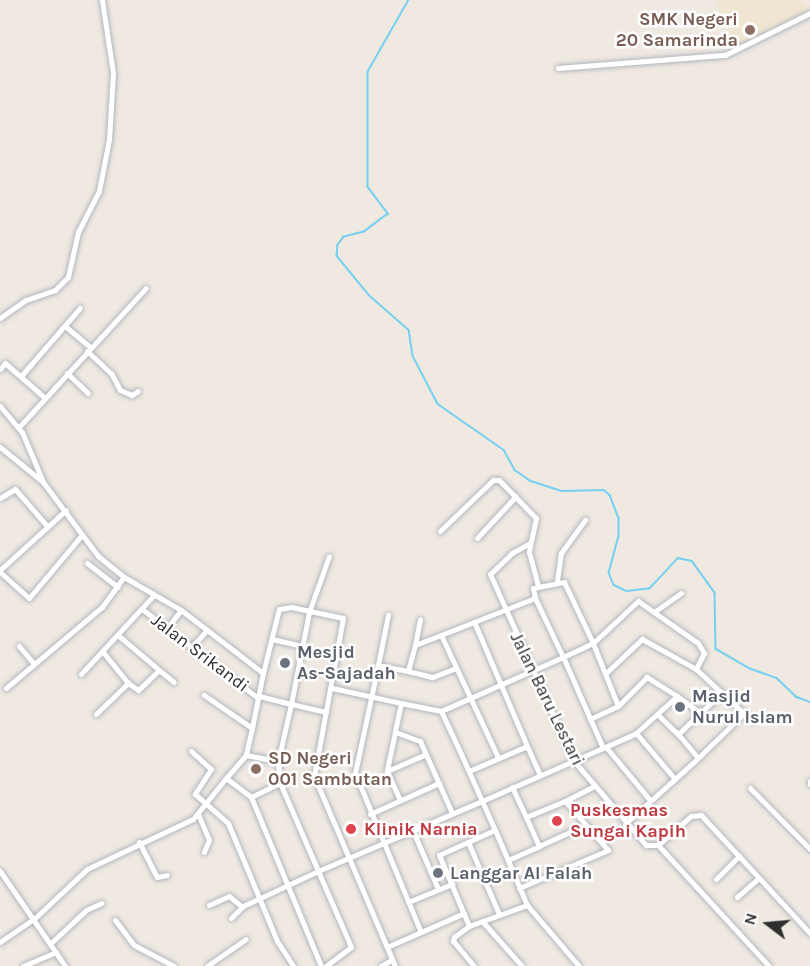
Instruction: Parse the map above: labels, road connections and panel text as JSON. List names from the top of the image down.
{
  "streets": {
    "street": ["Jalan Srikandi", "Jalan Baru Lestari"]
  },
  "places": [
    "SMK Negeri 20 Samarinda",
    "Mesjid As-Sajadah",
    "Masjid Nurul Islam",
    "SD Negeri 001 Sambutan",
    "Puskesmas Sungai Kapih",
    "Klinik Narnia",
    "Langgar Al Falah"
  ],
  "north": "left"
}
